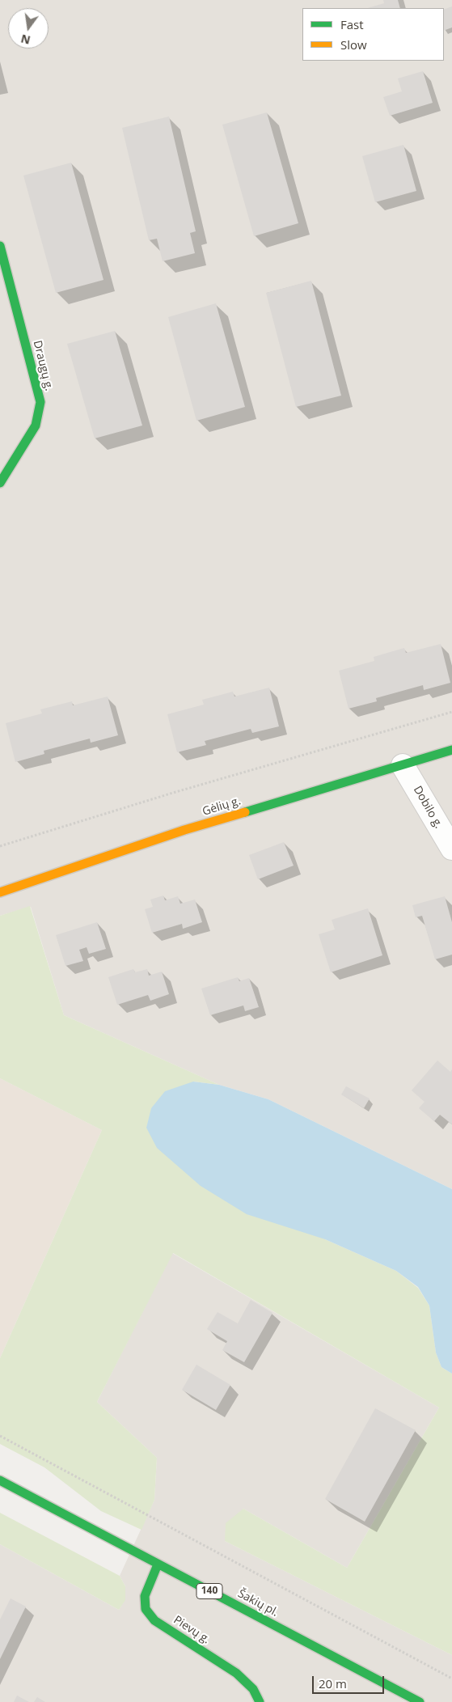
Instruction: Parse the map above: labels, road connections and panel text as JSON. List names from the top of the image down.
{
  "streets": {
    "street": [
      "Draugų g.",
      "Gėlių g.",
      "Dobilo g.",
      "140",
      "Šakių pl.",
      "Pievų g."
    ]
  },
  "crossings": [
    ["Gėlių g.", "Dobilo g."],
    ["Šakių pl.", "Pievų g."]
  ],
  "legend": ["Fast", "Slow"],
  "scale_bar": "20 m",
  "north": "bottom"
}
